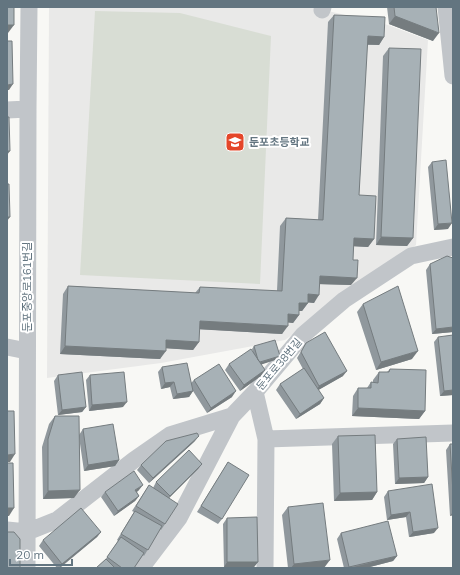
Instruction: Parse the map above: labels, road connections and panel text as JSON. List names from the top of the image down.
{
  "streets": {
    "street": ["둔포중앙로161번길", "둔포로38번길"]
  },
  "places": {
    "school or university": ["둔포초등학교"]
  },
  "scale_bar": "20 m"
}
